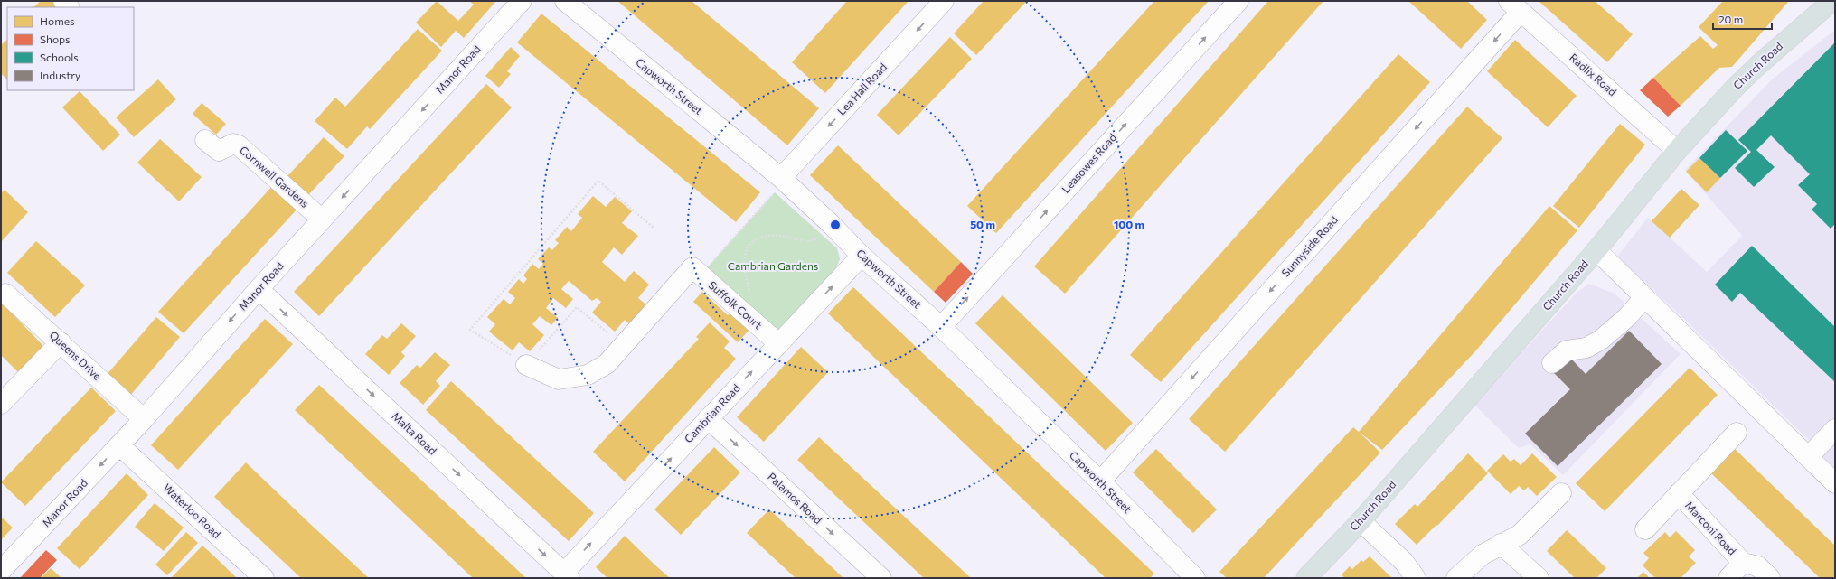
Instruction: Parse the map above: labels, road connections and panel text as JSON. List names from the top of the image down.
{
  "streets": {
    "main road": ["Church Road"],
    "street": [
      "Manor Road",
      "Radlix Road",
      "Capworth Street",
      "Lea Hall Road",
      "Leasowes Road",
      "Cornwell Gardens",
      "Sunnyside Road",
      "Suffolk Court",
      "Queens Drive",
      "Cambrian Road",
      "Malta Road",
      "Palamos Road",
      "Waterloo Road",
      "Marconi Road"
    ]
  },
  "crossings": [
    ["Church Road", "Radlix Road"],
    ["Manor Road", "Cornwell Gardens"],
    ["Manor Road", "Queens Drive"],
    ["Manor Road", "Malta Road"],
    ["Manor Road", "Waterloo Road"],
    ["Radlix Road", "Sunnyside Road"],
    ["Capworth Street", "Lea Hall Road"],
    ["Capworth Street", "Leasowes Road"],
    ["Capworth Street", "Sunnyside Road"],
    ["Capworth Street", "Cambrian Road"],
    ["Suffolk Court", "Cambrian Road"],
    ["Cambrian Road", "Malta Road"],
    ["Cambrian Road", "Palamos Road"]
  ],
  "one_way": [
    "Manor Road",
    "Lea Hall Road",
    "Leasowes Road",
    "Sunnyside Road",
    "Cambrian Road",
    "Malta Road",
    "Palamos Road"
  ],
  "parks": ["Cambrian Gardens"],
  "legend": [
    "Homes",
    "Shops",
    "Schools",
    "Industry"
  ],
  "scale_bar": "20 m",
  "rings": ["50 m", "100 m"]
}
